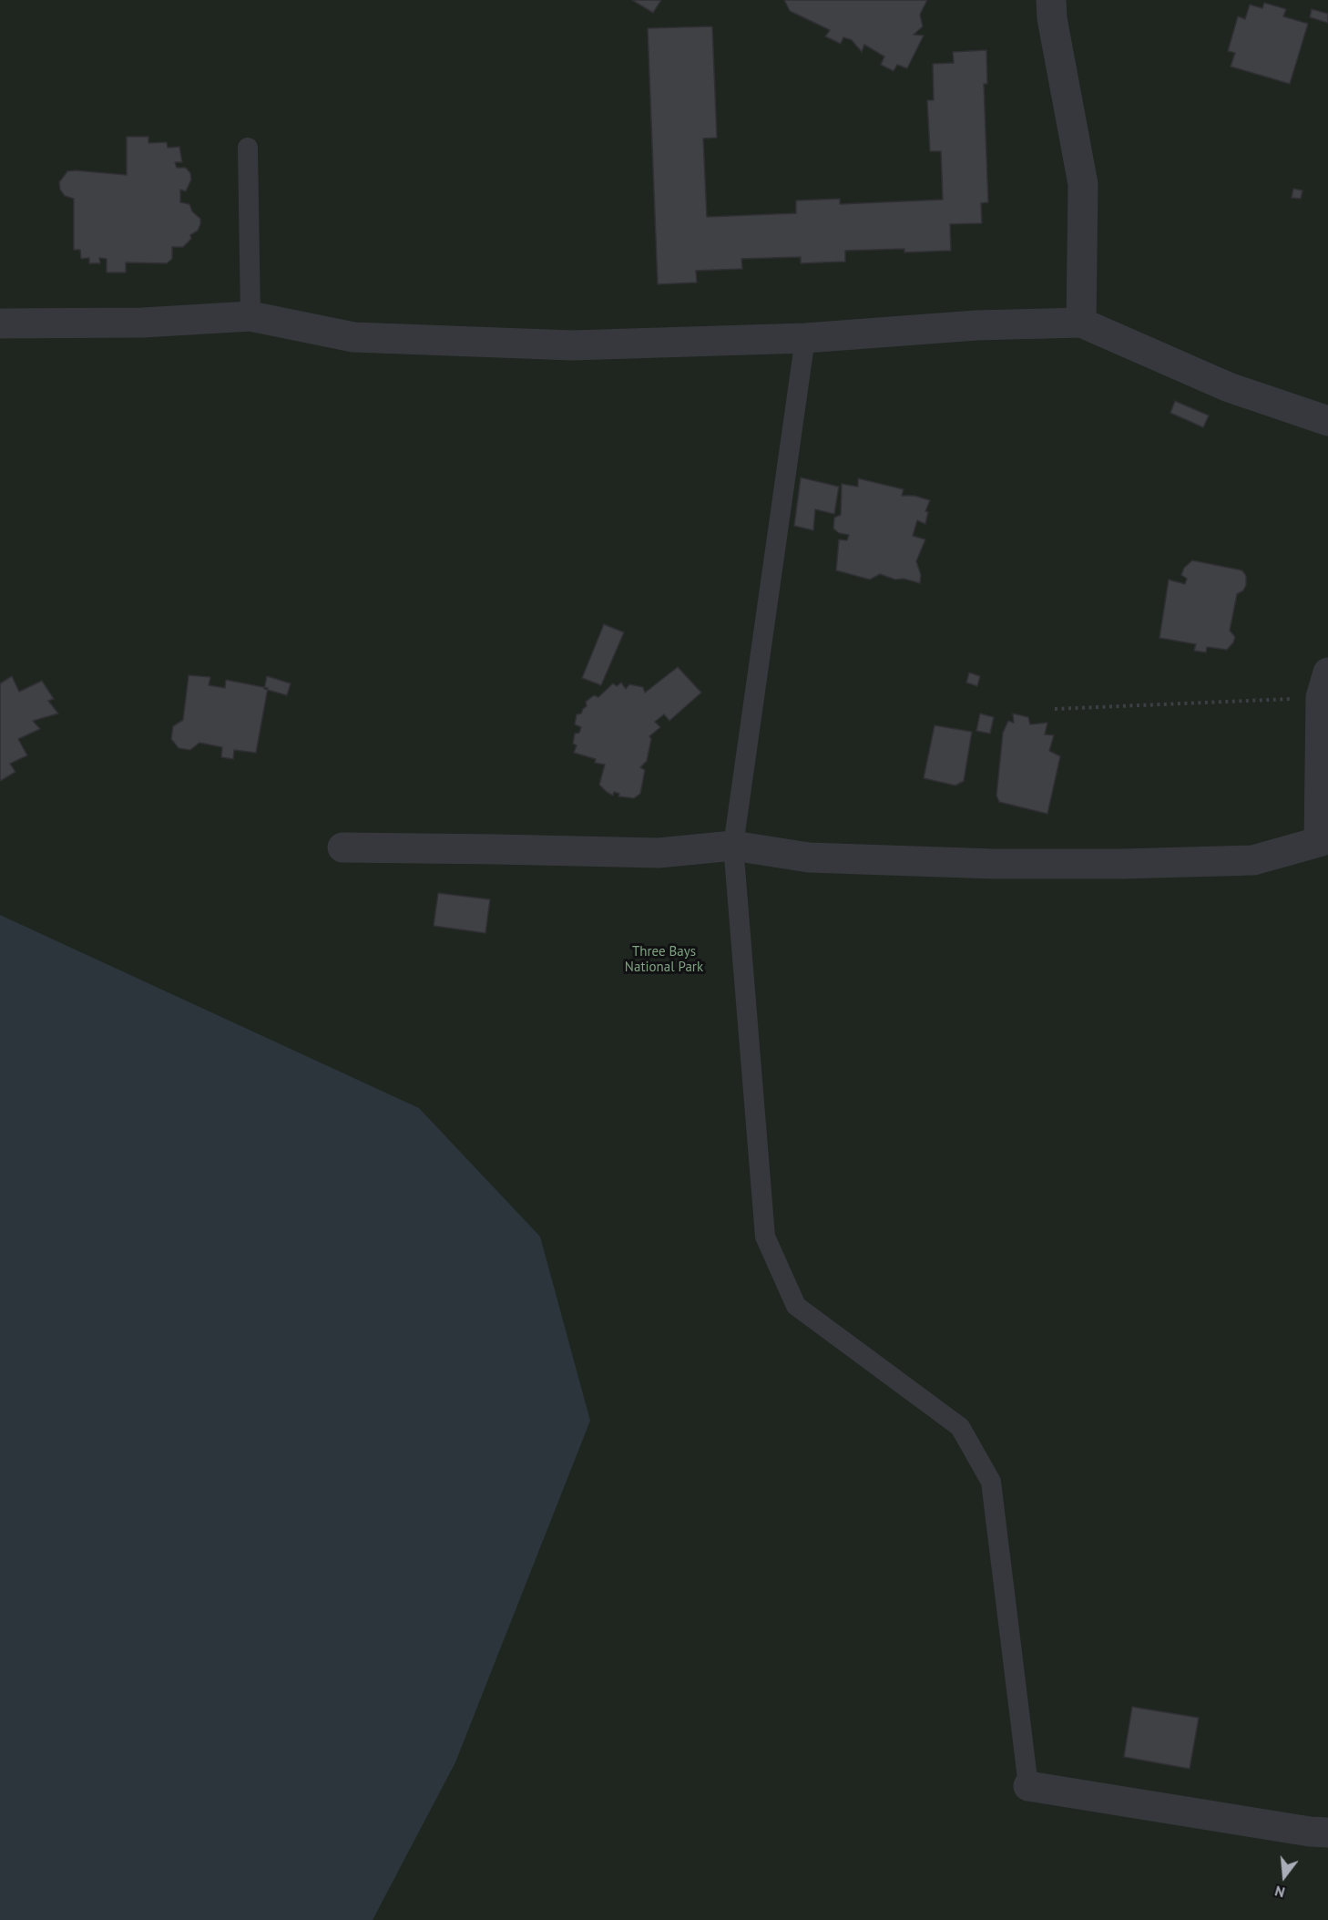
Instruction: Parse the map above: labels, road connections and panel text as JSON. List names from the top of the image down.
{
  "parks": ["Three Bays National Park"],
  "north": "bottom"
}
